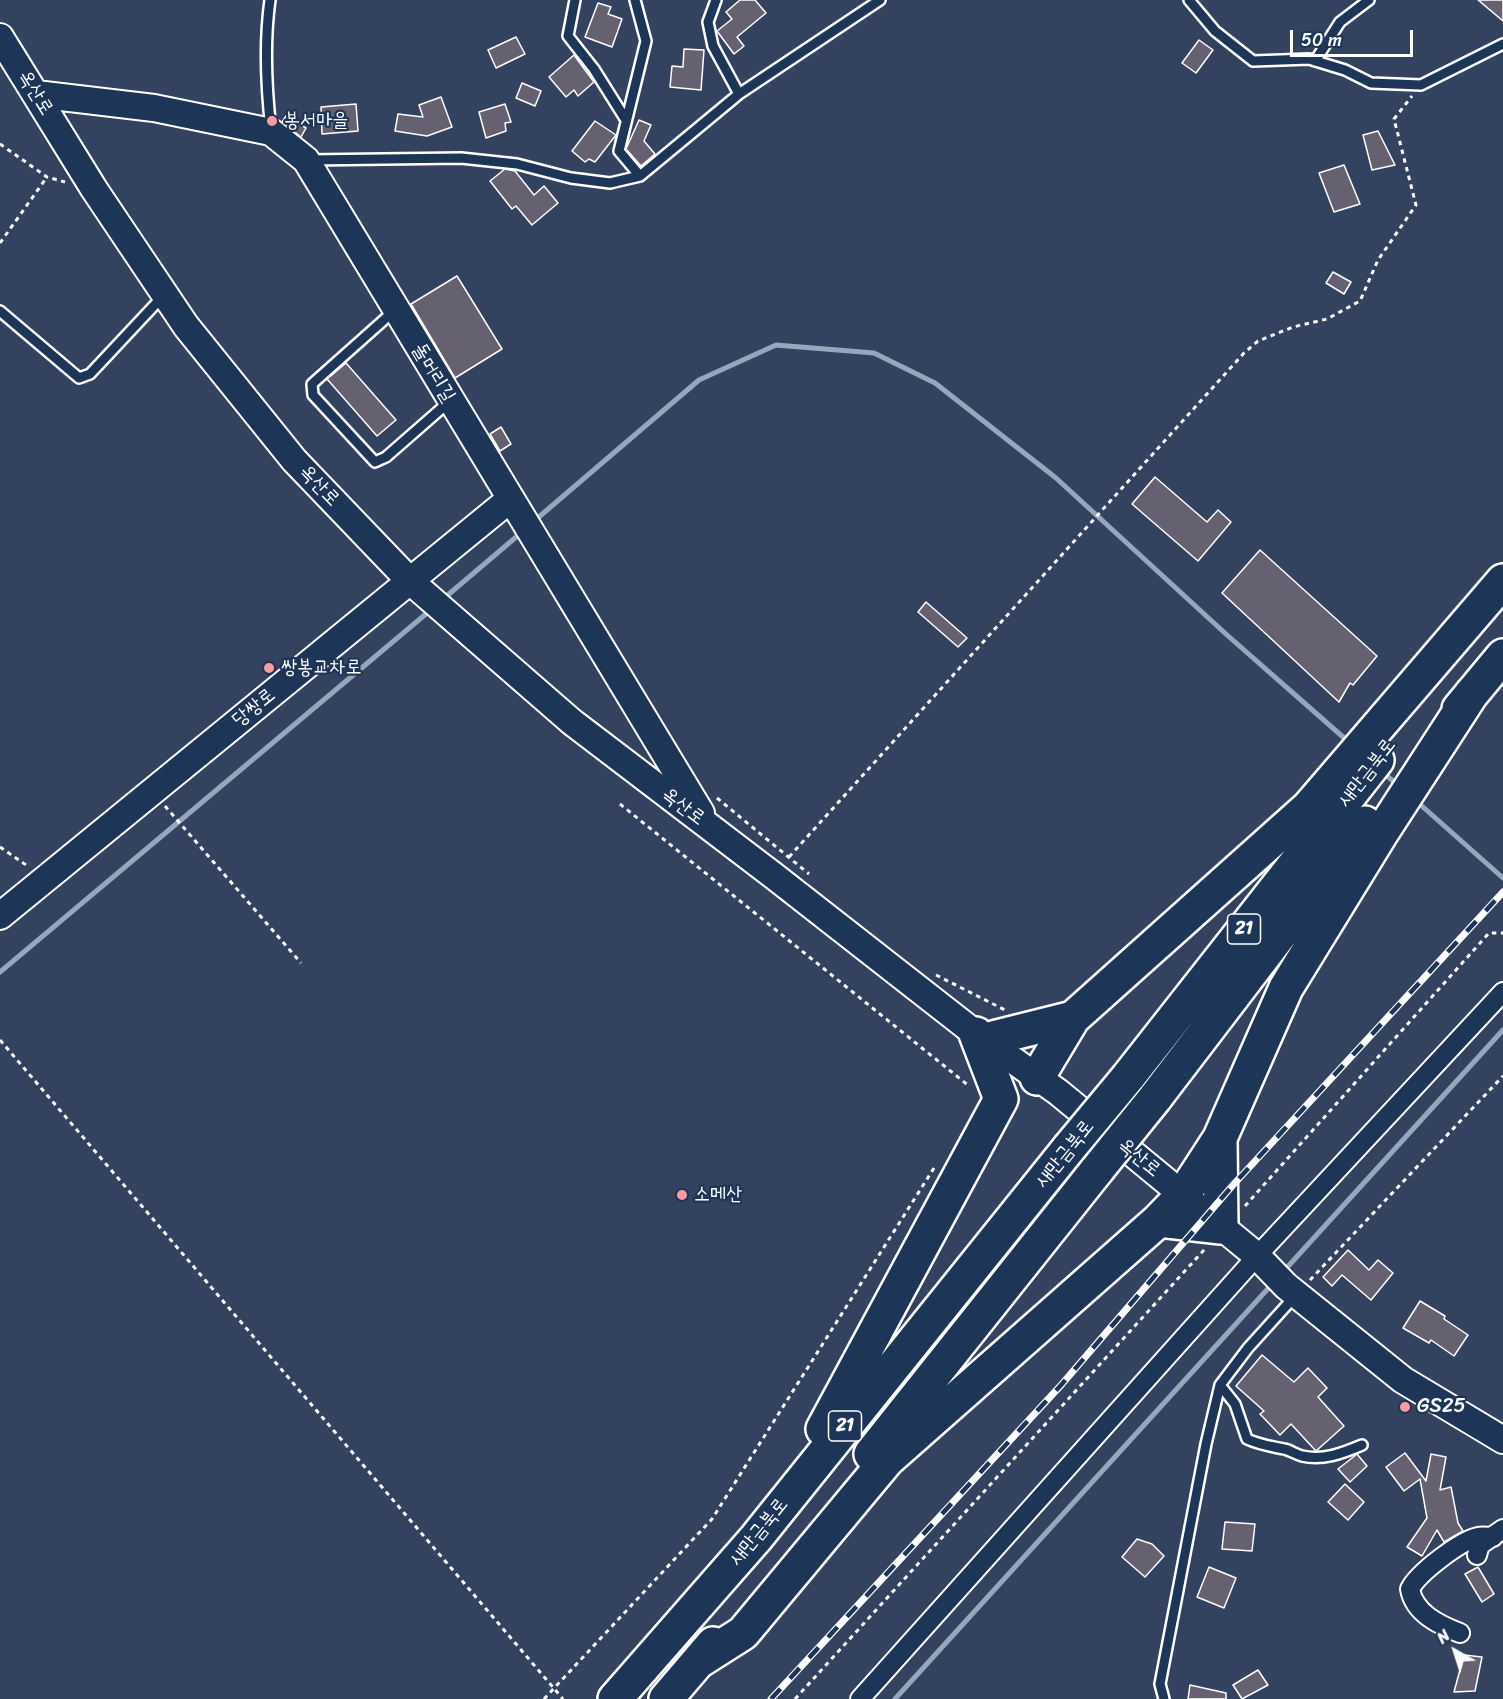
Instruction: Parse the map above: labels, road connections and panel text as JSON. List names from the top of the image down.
{
  "streets": {
    "highway": ["새만금북로", "21"],
    "main road": ["옥산로", "돌머리길", "당쌍로"]
  },
  "crossings": [
    ["옥산로", "돌머리길"],
    ["옥산로", "당쌍로"],
    ["돌머리길", "당쌍로"]
  ],
  "places": [
    "봉서마을",
    "쌍봉교차로",
    "소메산",
    "GS25"
  ],
  "scale_bar": "50 m",
  "north": "top left"
}
